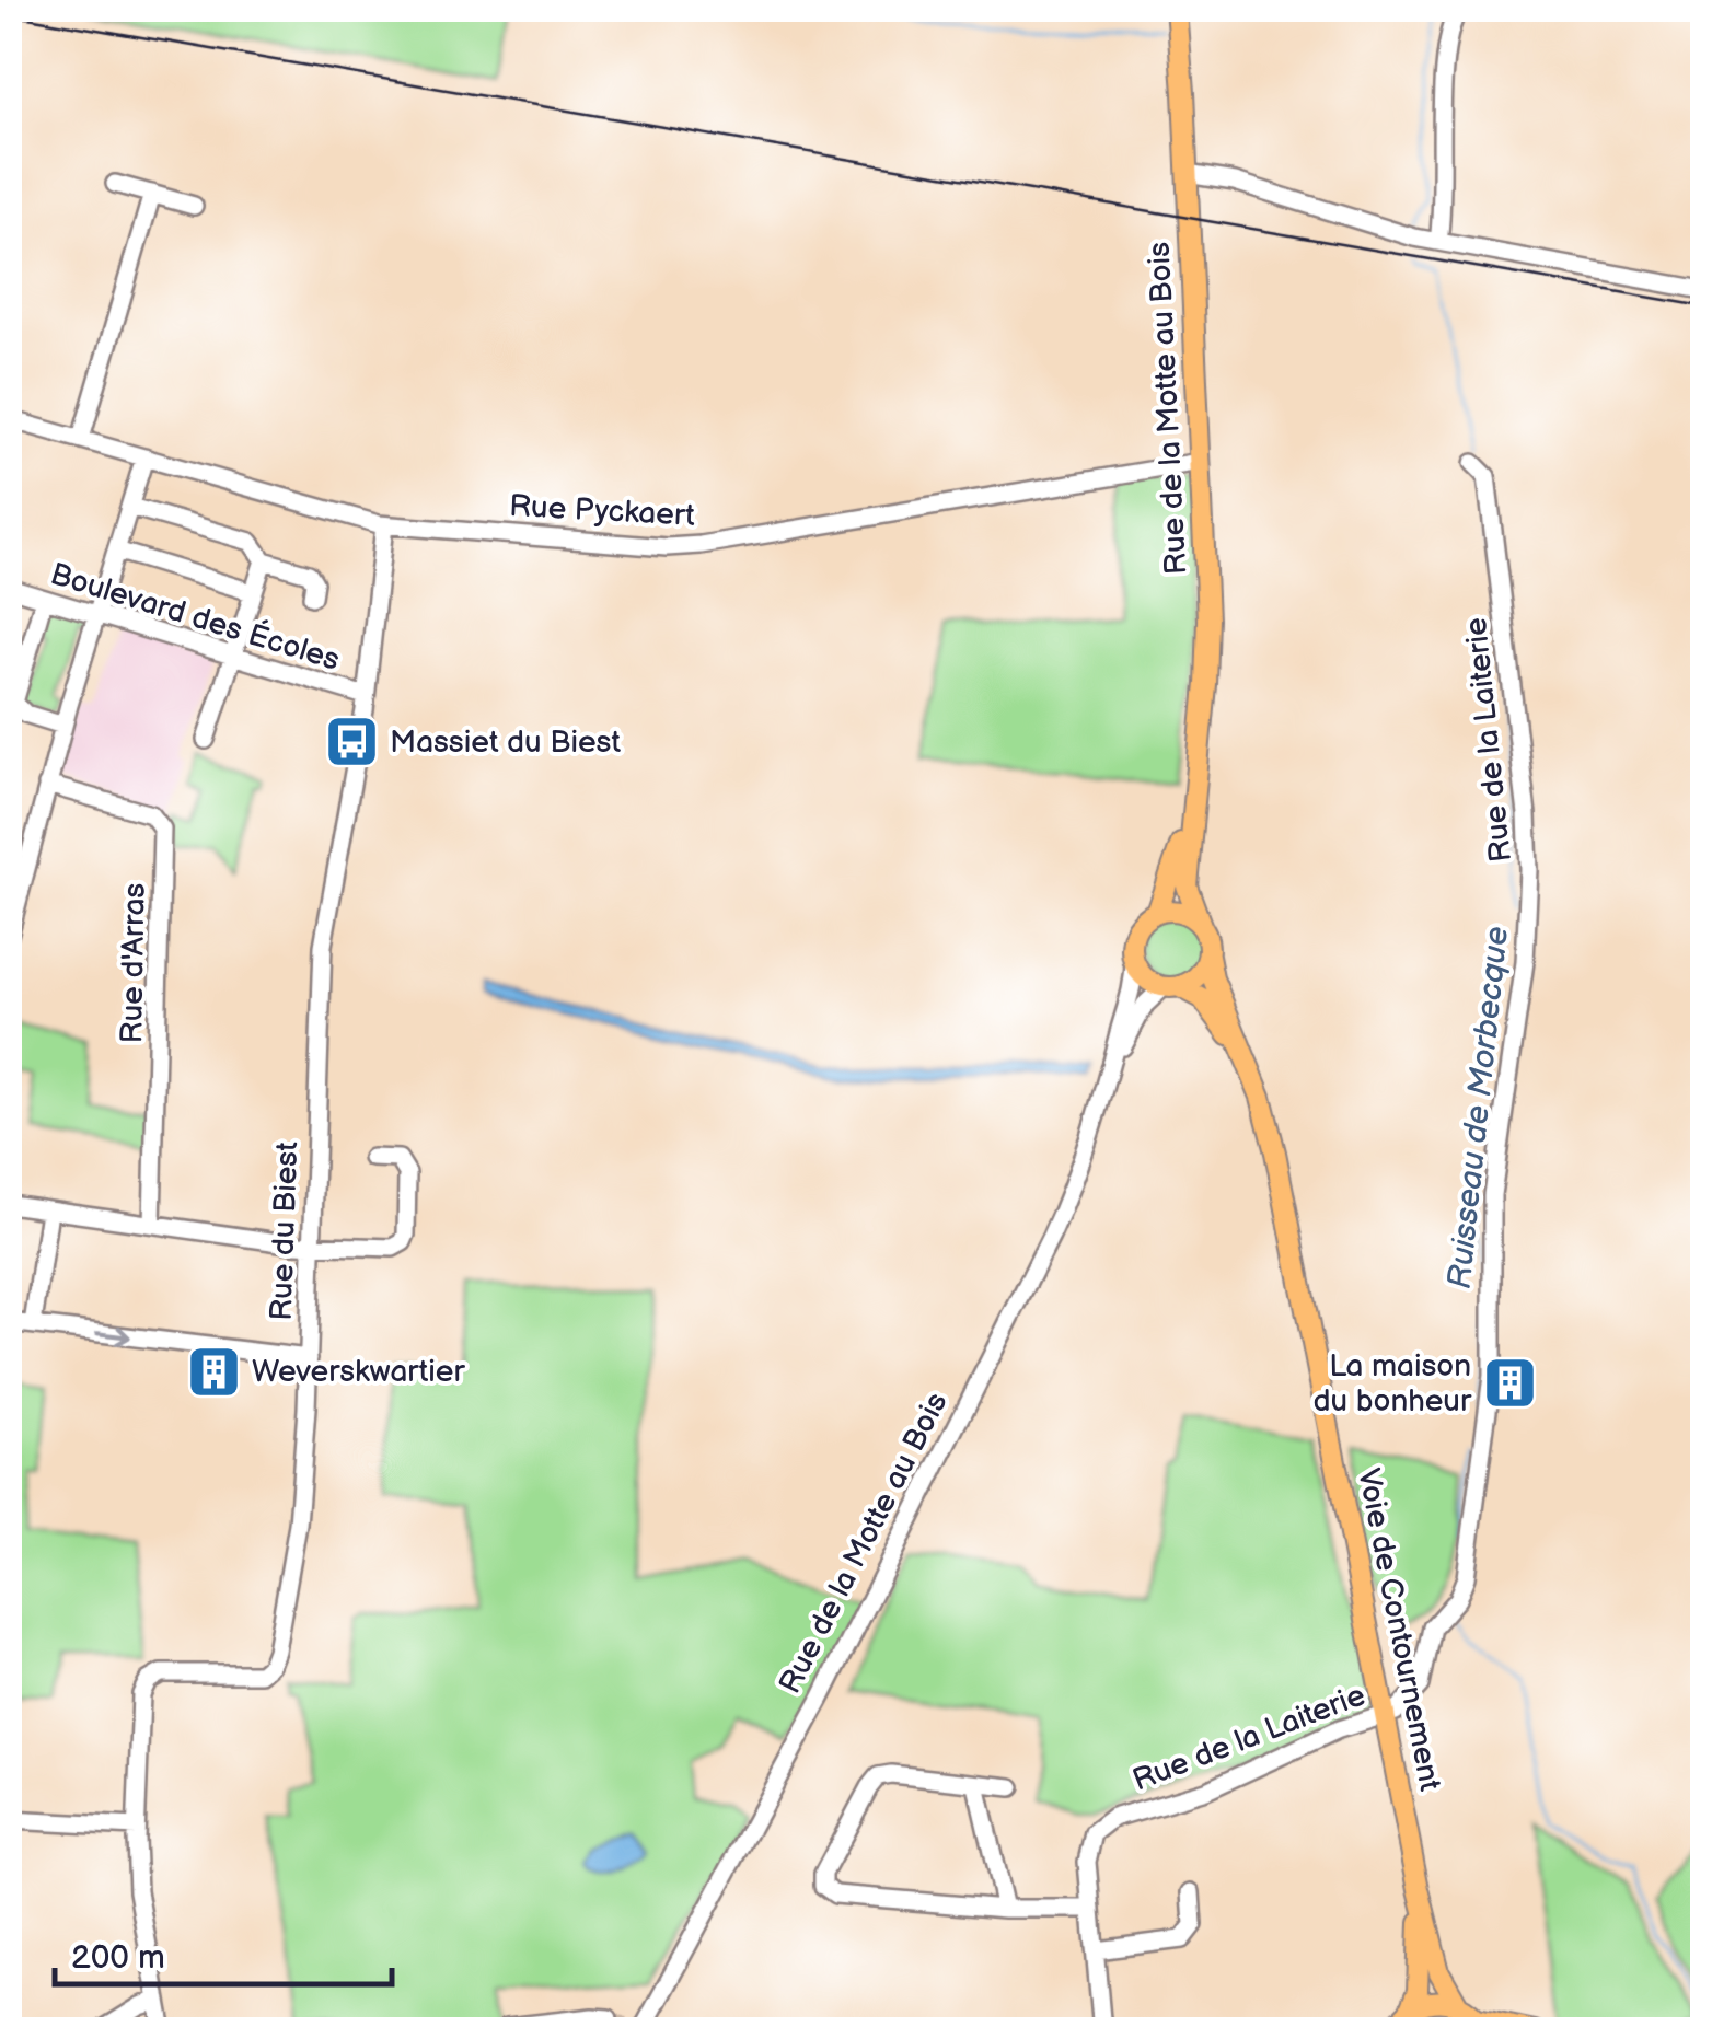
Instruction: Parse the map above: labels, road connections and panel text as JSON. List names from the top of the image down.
{
  "streets": {
    "main road": ["Rue de la Motte au Bois", "Voie de Contournement"],
    "street": [
      "Rue Pyckaert",
      "Boulevard des Écoles",
      "Rue de la Laiterie",
      "Rue d'Arras",
      "Rue du Biest"
    ]
  },
  "crossings": [
    ["Rue de la Motte au Bois", "Rue Pyckaert"],
    ["Rue Pyckaert", "Rue du Biest"],
    ["Boulevard des Écoles", "Rue du Biest"],
    ["Rue de la Laiterie", "Voie de Contournement"]
  ],
  "water": ["Ruisseau de Morbecque"],
  "places": {
    "bus stop": ["Massiet du Biest"],
    "building": ["Weverskwartier", "La maison du bonheur"]
  },
  "scale_bar": "200 m"
}
